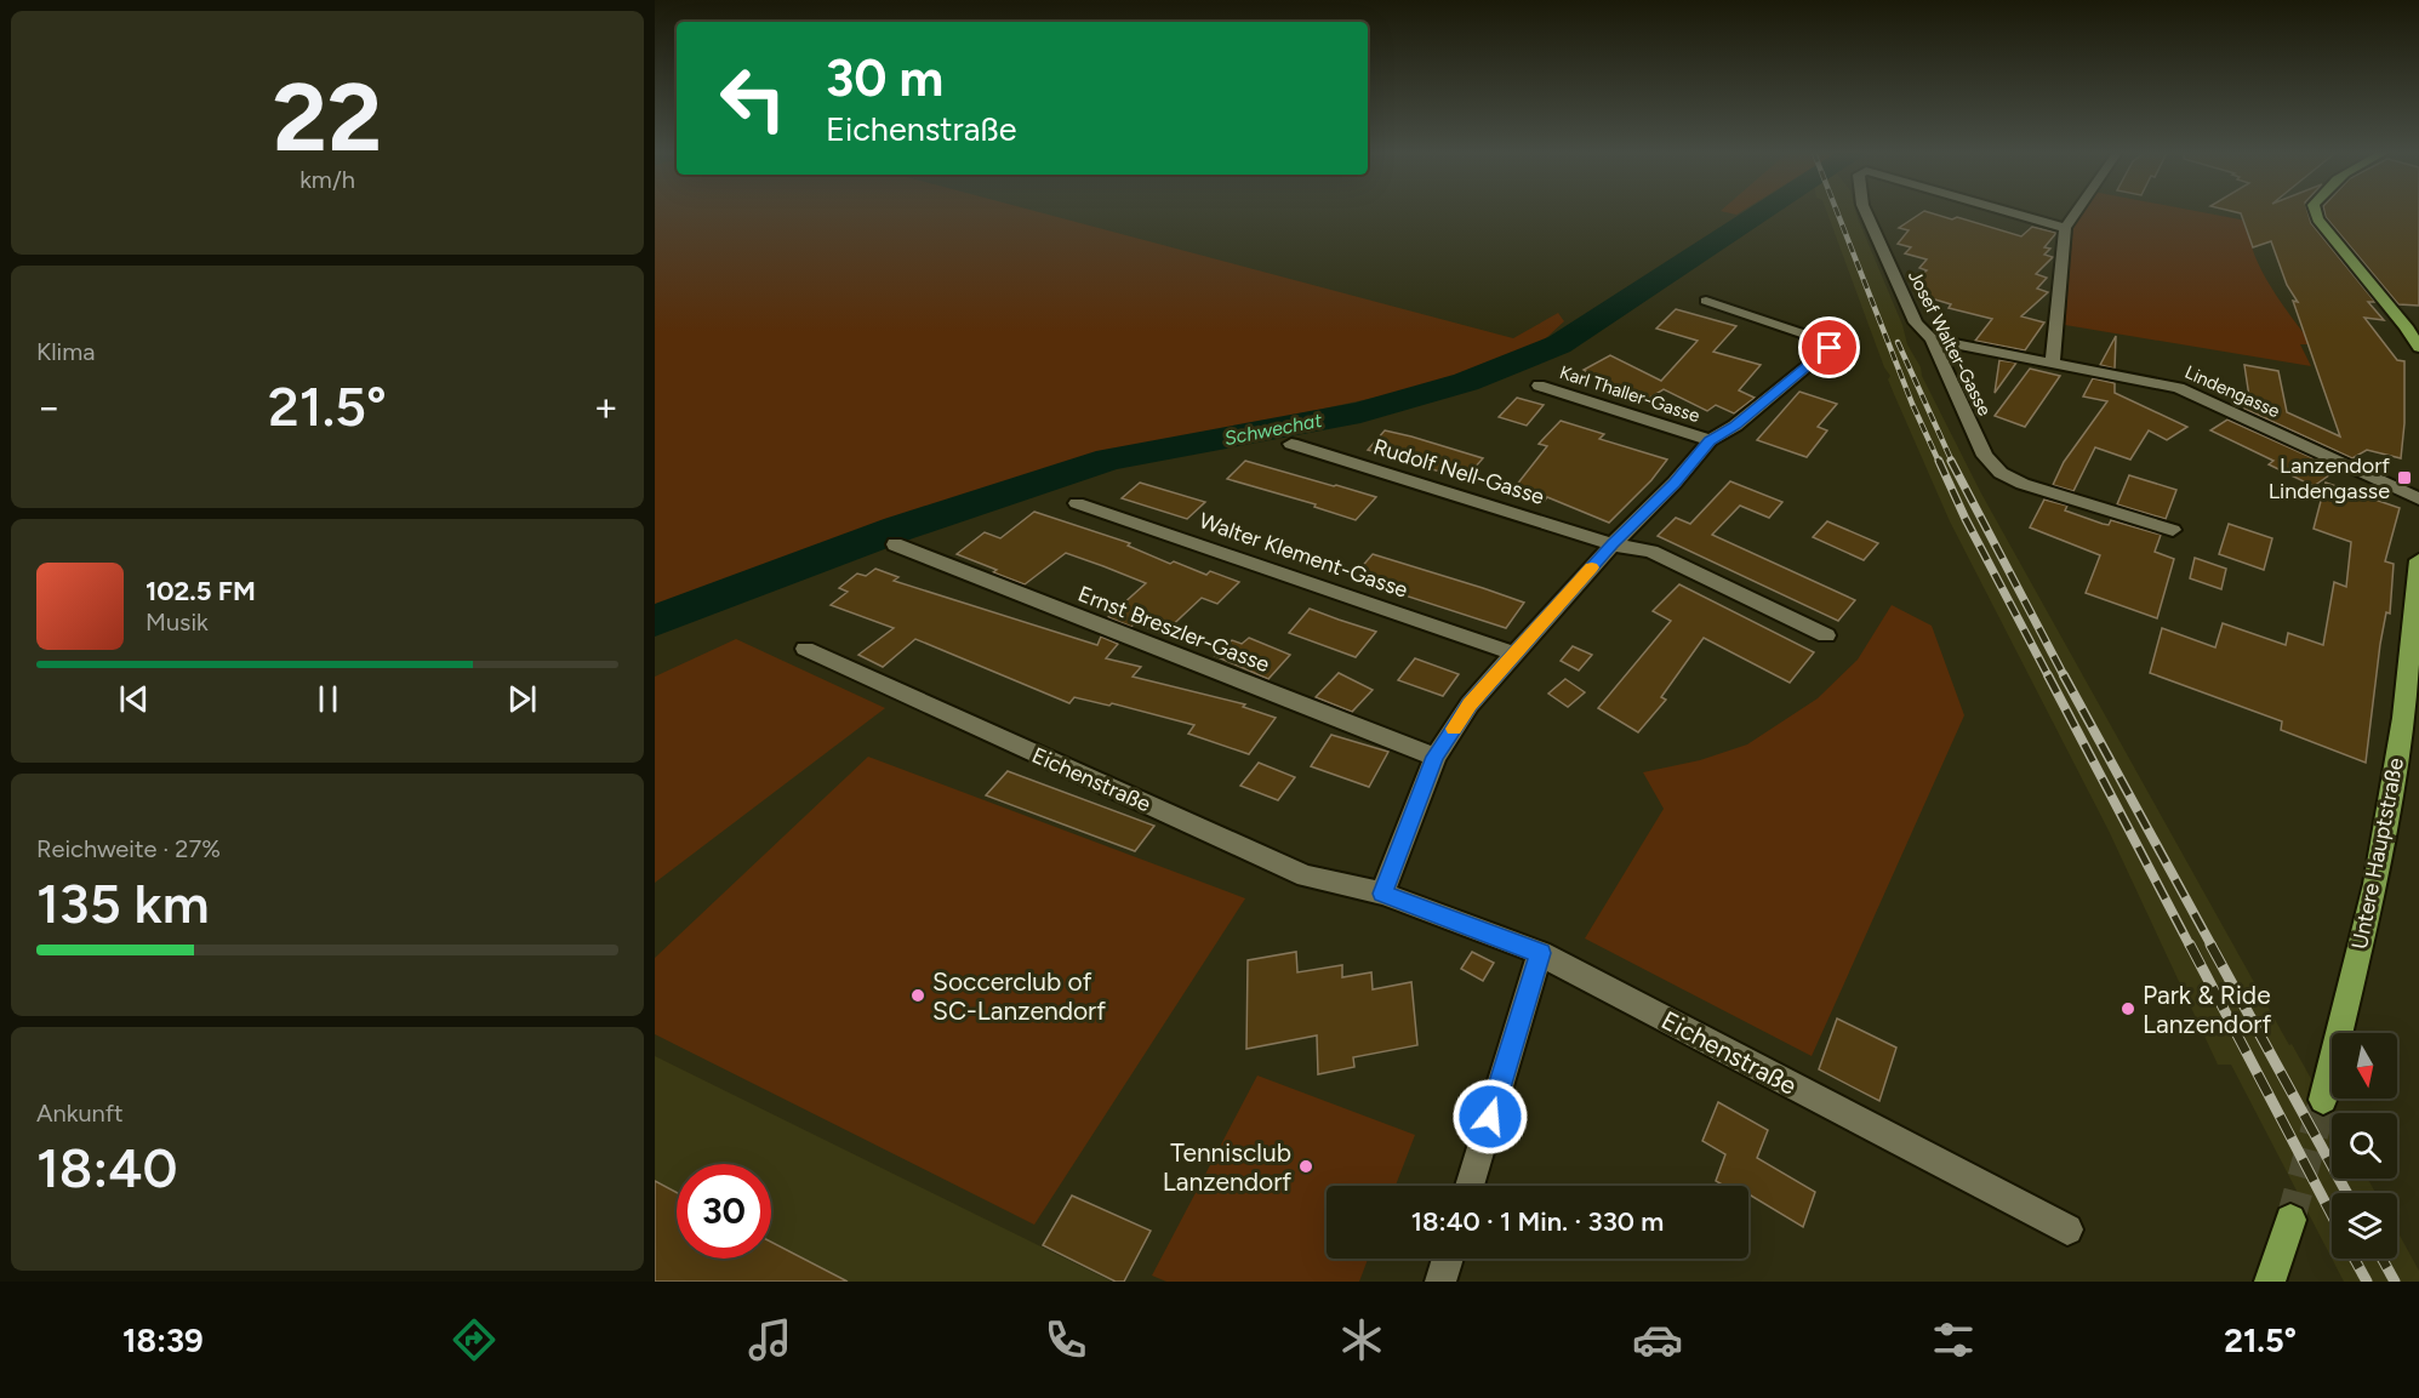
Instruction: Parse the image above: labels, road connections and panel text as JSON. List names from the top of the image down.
{
  "streets": {
    "main road": ["Untere Hauptstraße"],
    "street": [
      "Josef Walter-Gasse",
      "Lindengasse",
      "Karl Thaller-Gasse",
      "Rudolf Nell-Gasse",
      "Walter Klement-Gasse",
      "Ernst Breszler-Gasse",
      "Eichenstraße"
    ]
  },
  "crossings": [
    ["Josef Walter-Gasse", "Lindengasse"]
  ],
  "water": ["Schwechat"],
  "places": {
    "transit": ["Lanzendorf Lindengasse"],
    "other": ["Soccerclub of SC-Lanzendorf", "Park & Ride Lanzendorf", "Tennisclub Lanzendorf"]
  },
  "north": "bottom",
  "page": {
    "tile": [
      ["22", "km/h"],
      "Klima",
      ["Reichweite · 27%", "135 km"],
      ["Ankunft", "18:40"]
    ],
    "turn": ["30 m", "Eichenstraße"],
    "heat": ["−", "21.5°", "+"],
    "song": ["102.5 FM", "Musik"],
    "limit": "30",
    "trip": "18:40 · 1 Min. · 330 m",
    "tabs": ["18:39", "21.5°"]
  }
}
